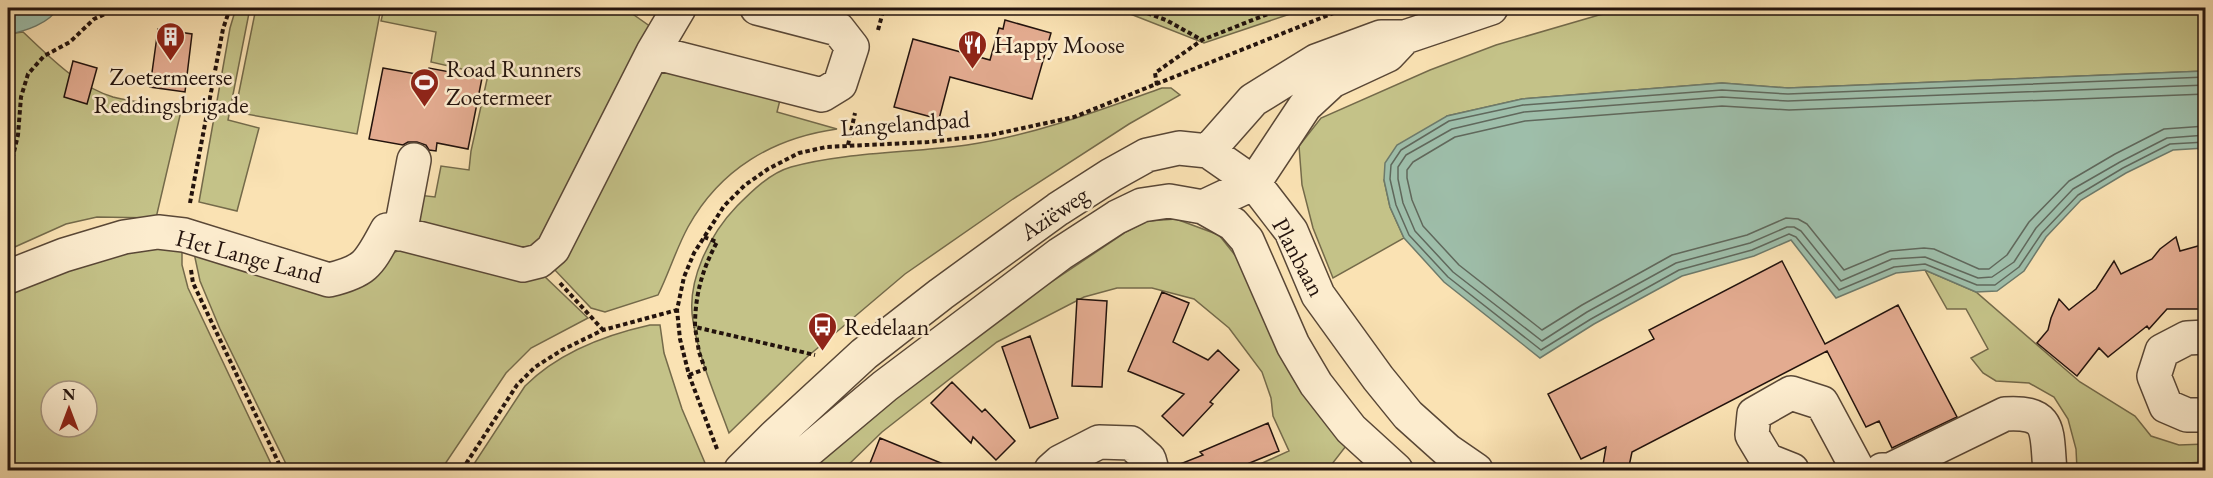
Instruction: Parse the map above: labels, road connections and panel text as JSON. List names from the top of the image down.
{
  "streets": {
    "street": ["Aziëweg", "Het Lange Land", "Planbaan"],
    "path": ["Langelandpad"]
  },
  "crossings": [
    ["Langelandpad", "Aziëweg"],
    ["Aziëweg", "Planbaan"]
  ],
  "places": {
    "building": ["Zoetermeerse Reddingsbrigade"],
    "restaurant": ["Happy Moose"],
    "sports": ["Road Runners Zoetermeer"],
    "bus stop": ["Redelaan"]
  },
  "north": "top"
}
